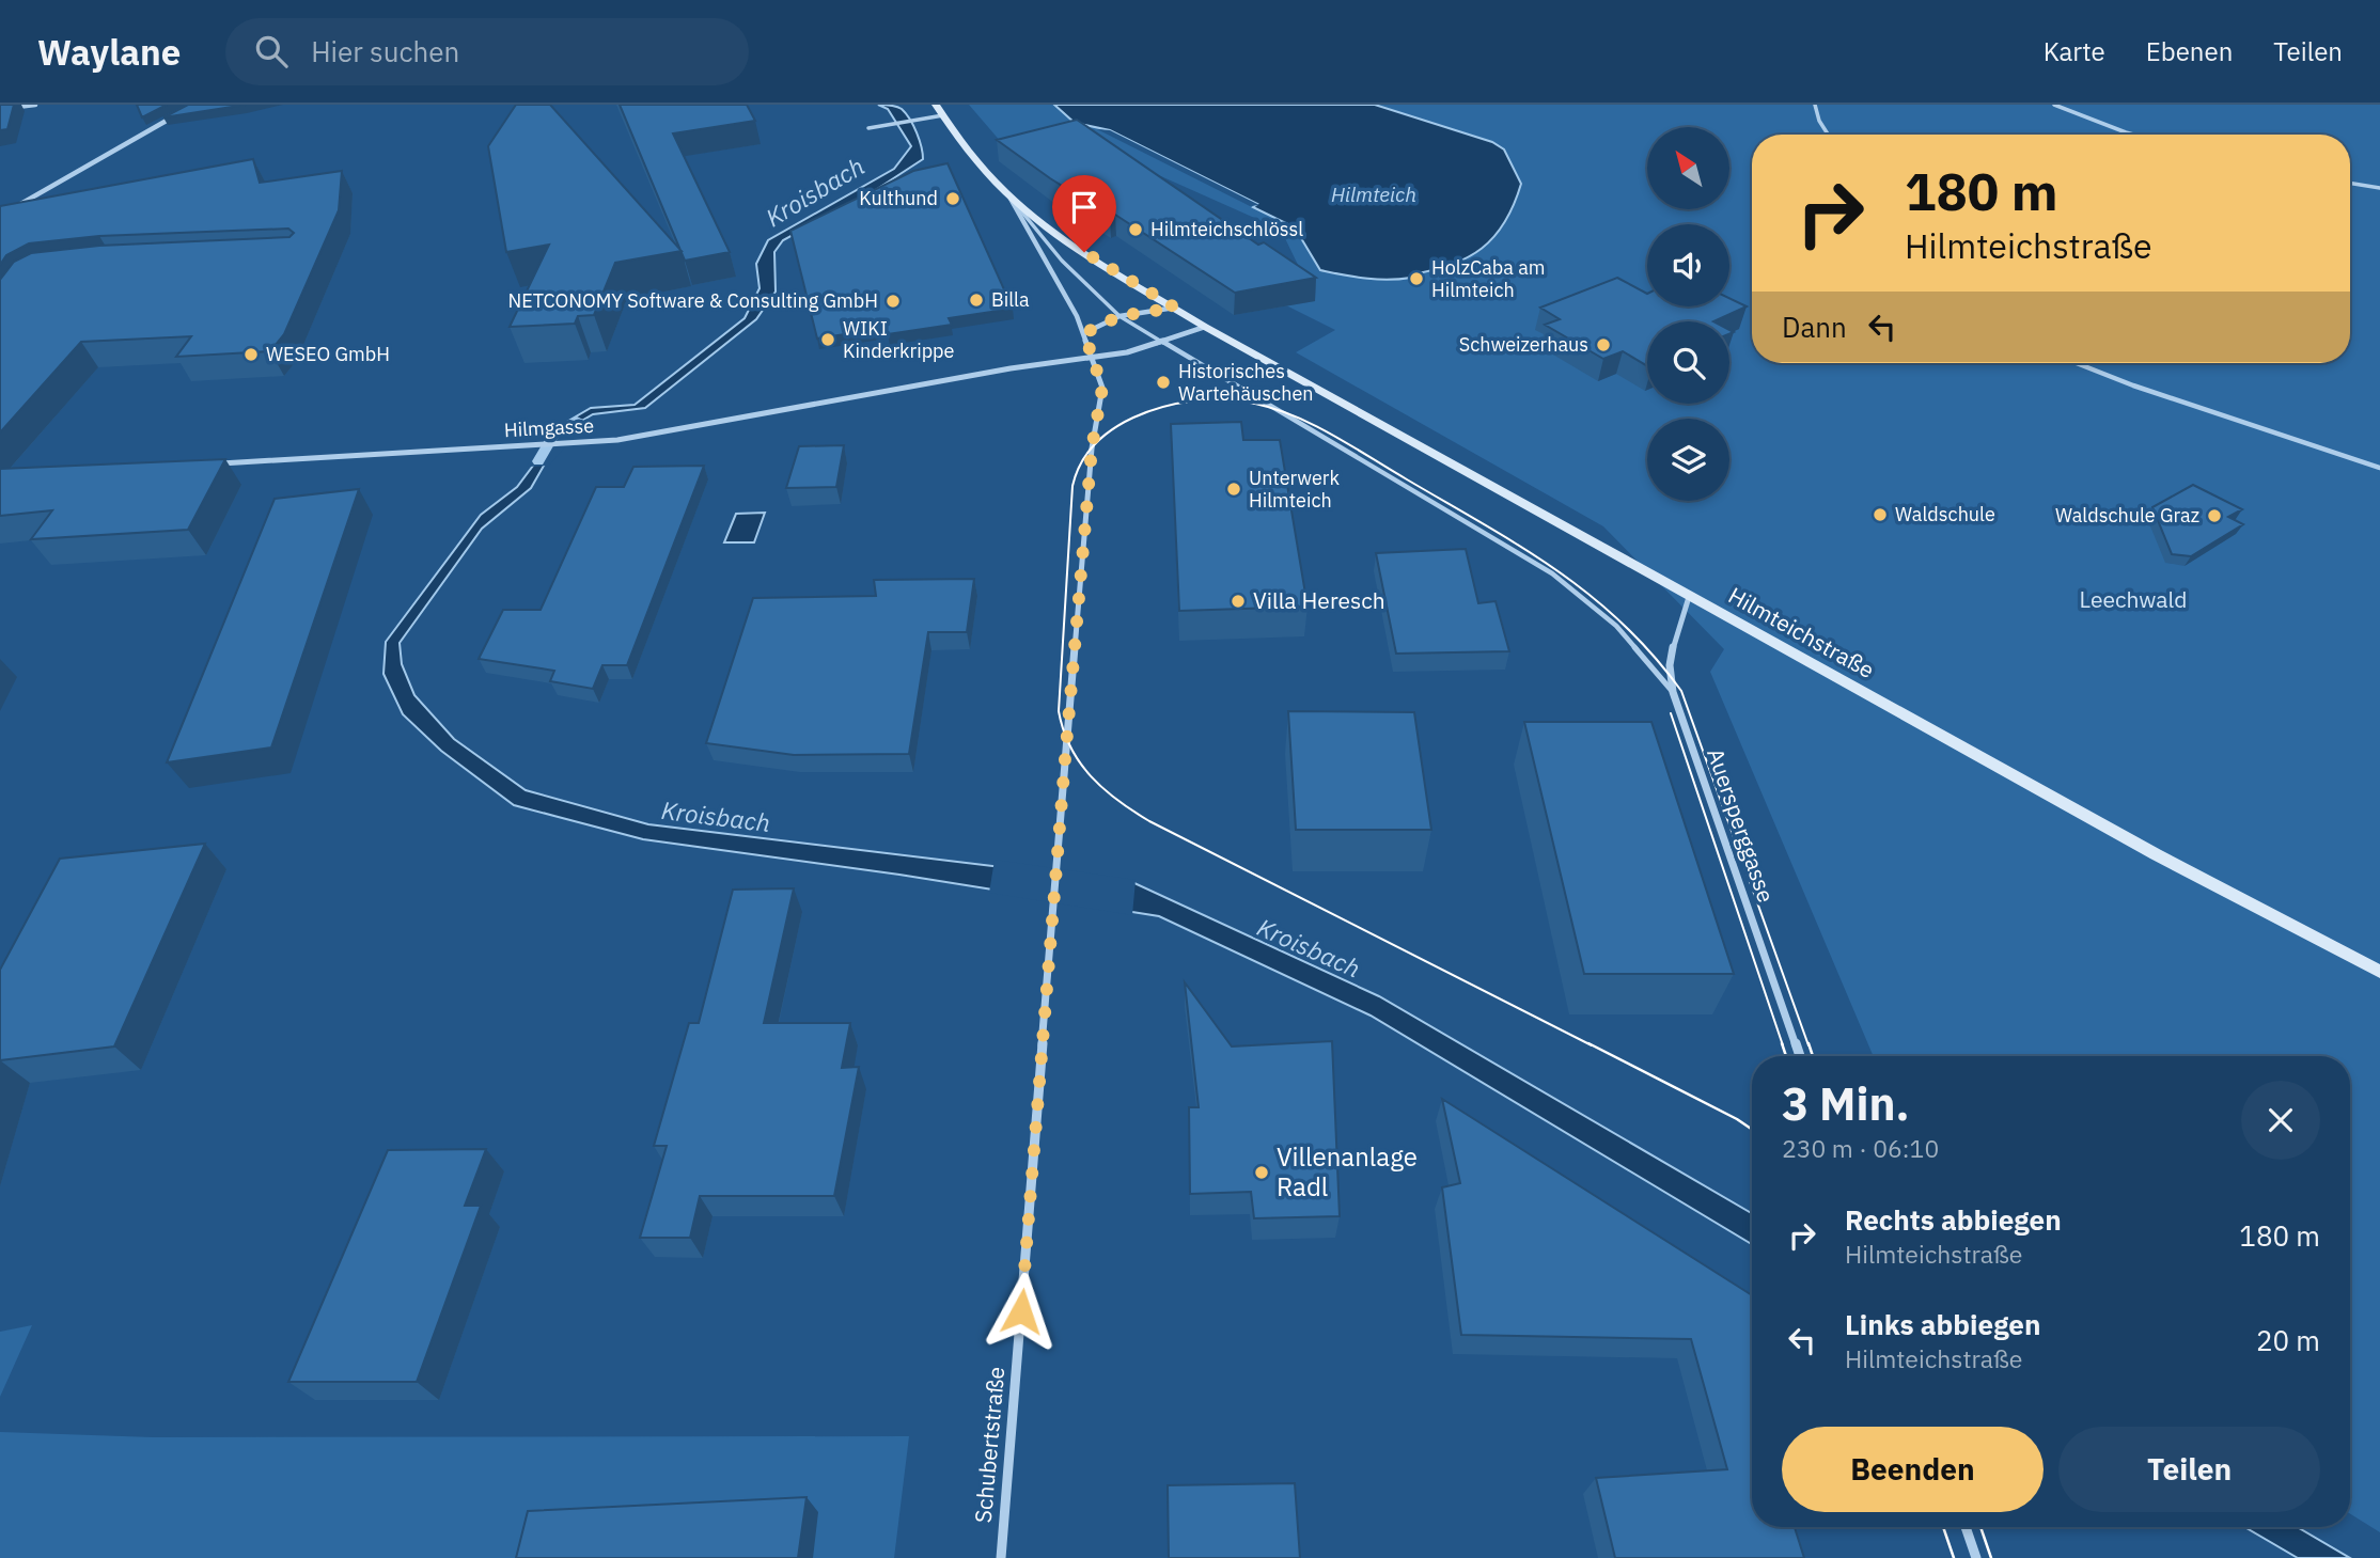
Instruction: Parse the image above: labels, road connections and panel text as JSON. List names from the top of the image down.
{
  "streets": {
    "main road": ["Hilmteichstraße"],
    "street": ["Hilmgasse", "Auersperggasse", "Schubertstraße"]
  },
  "crossings": [
    ["Hilmgasse", "Schubertstraße"],
    ["Hilmteichstraße", "Auersperggasse"],
    ["Hilmteichstraße", "Schubertstraße"]
  ],
  "water": ["Kroisbach", "Hilmteich"],
  "parks": ["Leechwald"],
  "places": [
    "Kulthund",
    "Hilmteichschlössl",
    "HolzCaba am Hilmteich",
    "Billa",
    "NETCONOMY Software & Consulting GmbH",
    "WIKI Kinderkrippe",
    "Schweizerhaus",
    "WESEO GmbH",
    "Historisches Wartehäuschen",
    "Unterwerk Hilmteich",
    "Waldschule",
    "Waldschule Graz",
    "Villa Heresch",
    "Villenanlage Radl"
  ],
  "north": "top left",
  "page": {
    "header": "Waylane",
    "search": "Hier suchen",
    "nav": ["Karte", "Ebenen", "Teilen"],
    "turn": ["180 m", "Hilmteichstraße"],
    "then": "Dann",
    "heading": ["3 Min.", "230 m · 06:10"],
    "list": [
      {
        "name": "Rechts abbiegen",
        "note": "Hilmteichstraße",
        "value": "180 m"
      },
      {
        "name": "Links abbiegen",
        "note": "Hilmteichstraße",
        "value": "20 m"
      }
    ],
    "buttons": ["Beenden", "Teilen"]
  }
}
